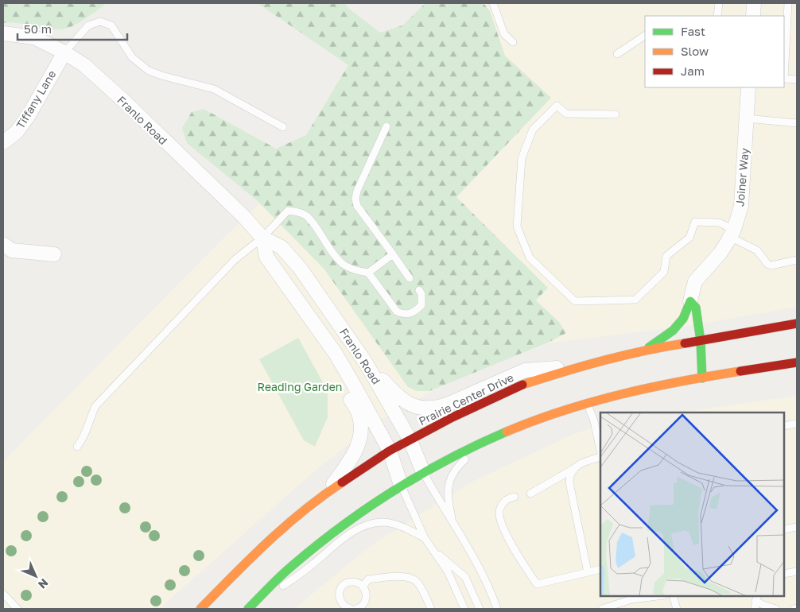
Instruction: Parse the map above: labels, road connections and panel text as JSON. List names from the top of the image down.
{
  "streets": {
    "main road": ["Prairie Center Drive"],
    "street": ["Tiffany Lane", "Franlo Road", "Joiner Way"]
  },
  "crossings": [
    ["Tiffany Lane", "Franlo Road"],
    ["Franlo Road", "Prairie Center Drive"]
  ],
  "parks": ["Reading Garden"],
  "legend": ["Fast", "Slow", "Jam"],
  "scale_bar": "50 m",
  "north": "bottom right"
}
